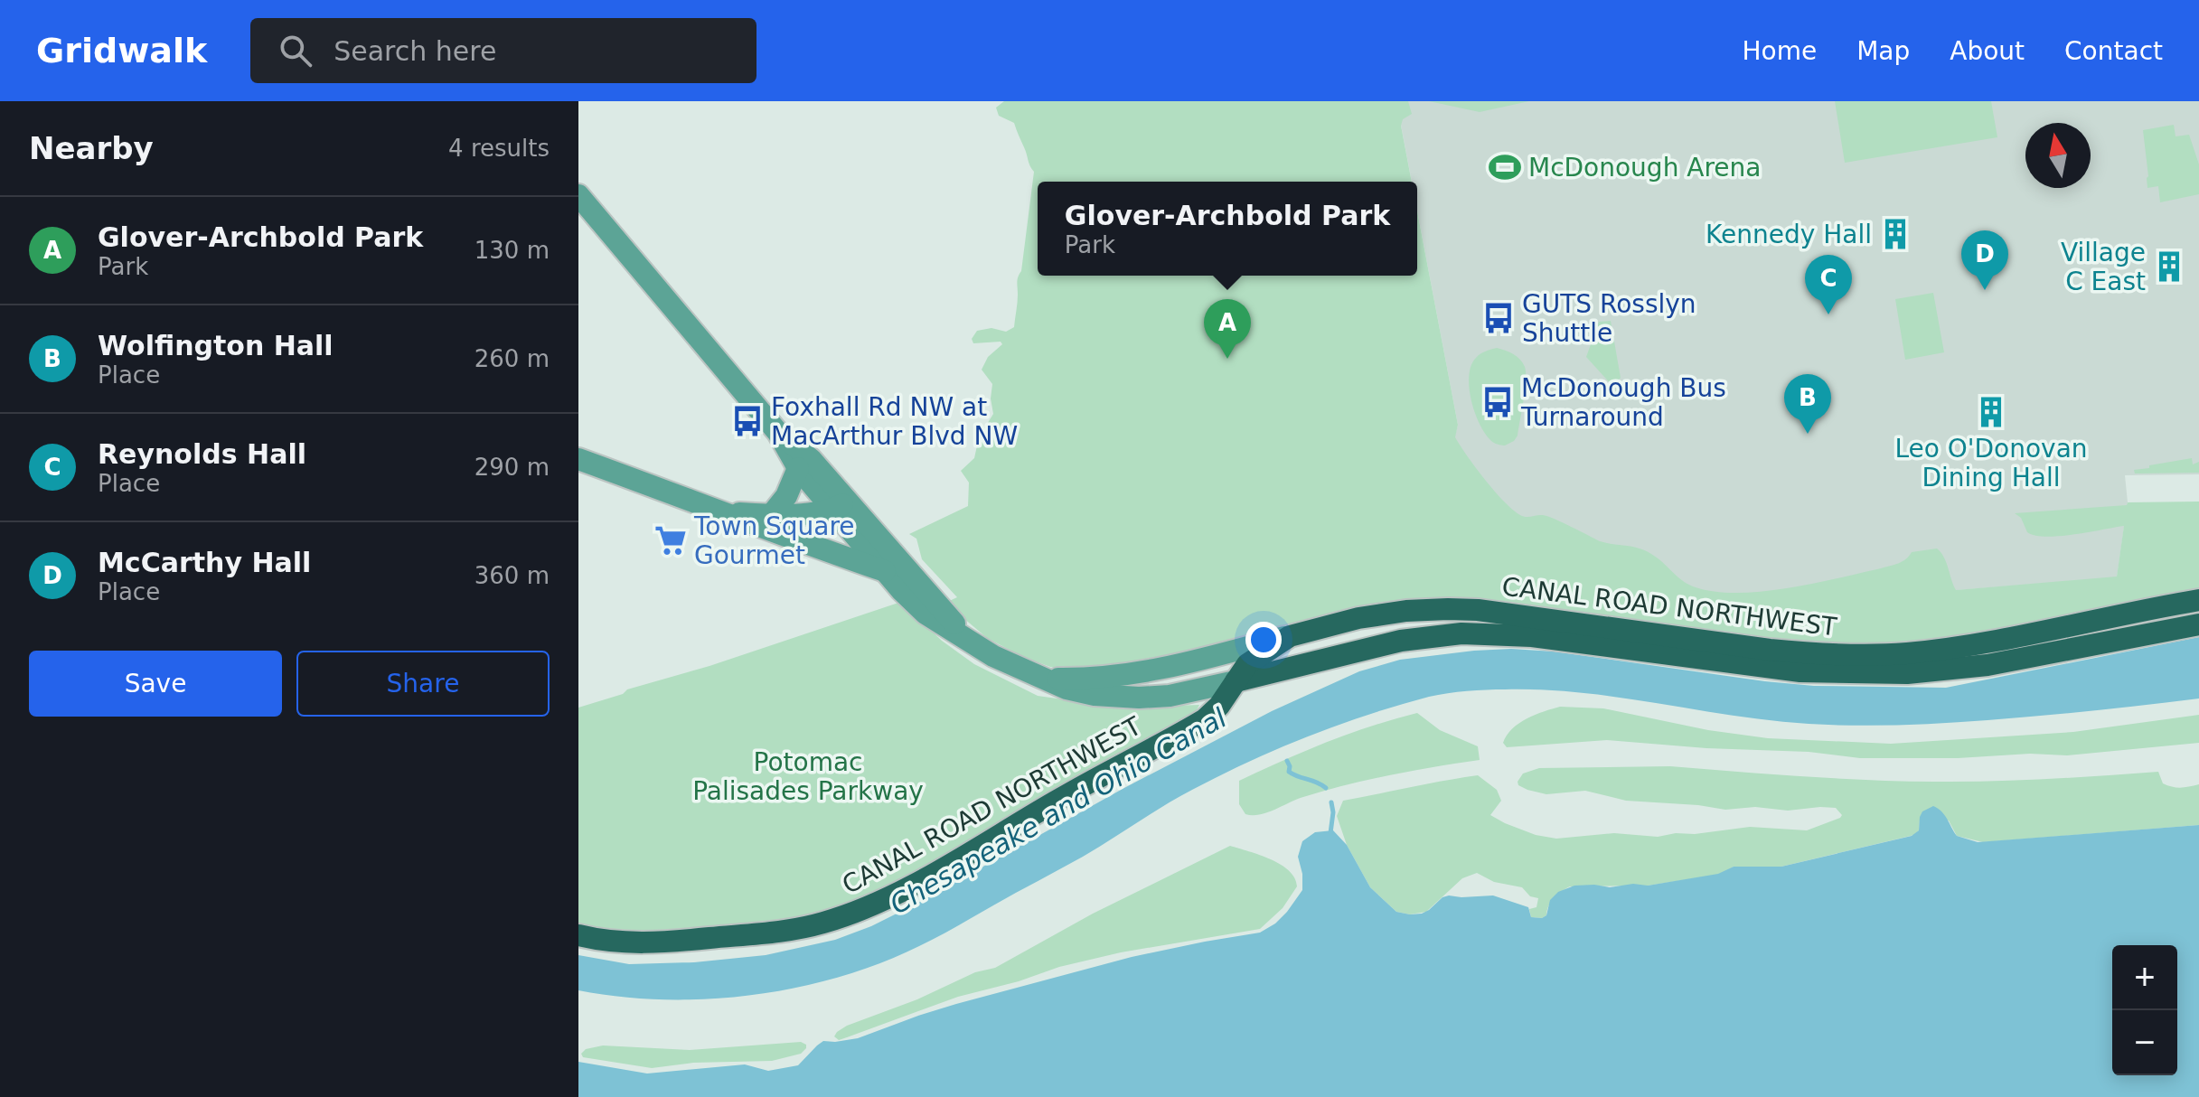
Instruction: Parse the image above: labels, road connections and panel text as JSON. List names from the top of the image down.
{
  "streets": {
    "highway": ["CANAL ROAD NORTHWEST"]
  },
  "water": ["Chesapeake and Ohio Canal"],
  "parks": ["Potomac Palisades Parkway"],
  "places": {
    "sports": ["McDonough Arena"],
    "building": ["Kennedy Hall", "Village C East", "Leo O'Donovan Dining Hall"],
    "bus stop": ["GUTS Rosslyn Shuttle", "McDonough Bus Turnaround", "Foxhall Rd NW at MacArthur Blvd NW"],
    "supermarket": ["Town Square Gourmet"]
  },
  "north": "top",
  "page": {
    "header": "Gridwalk",
    "search": "Search here",
    "nav": [
      "Home",
      "Map",
      "About",
      "Contact"
    ],
    "heading": ["Nearby", "4 results"],
    "popup": ["Glover-Archbold Park", "Park"],
    "list": [
      {
        "mark": "A",
        "name": "Glover-Archbold Park",
        "note": "Park",
        "value": "130 m"
      },
      {
        "mark": "B",
        "name": "Wolfington Hall",
        "note": "Place",
        "value": "260 m"
      },
      {
        "mark": "C",
        "name": "Reynolds Hall",
        "note": "Place",
        "value": "290 m"
      },
      {
        "mark": "D",
        "name": "McCarthy Hall",
        "note": "Place",
        "value": "360 m"
      }
    ],
    "pins": [
      "D",
      "C",
      "A",
      "B"
    ],
    "buttons": ["Save", "Share"],
    "map_buttons": ["+", "−"]
  }
}
